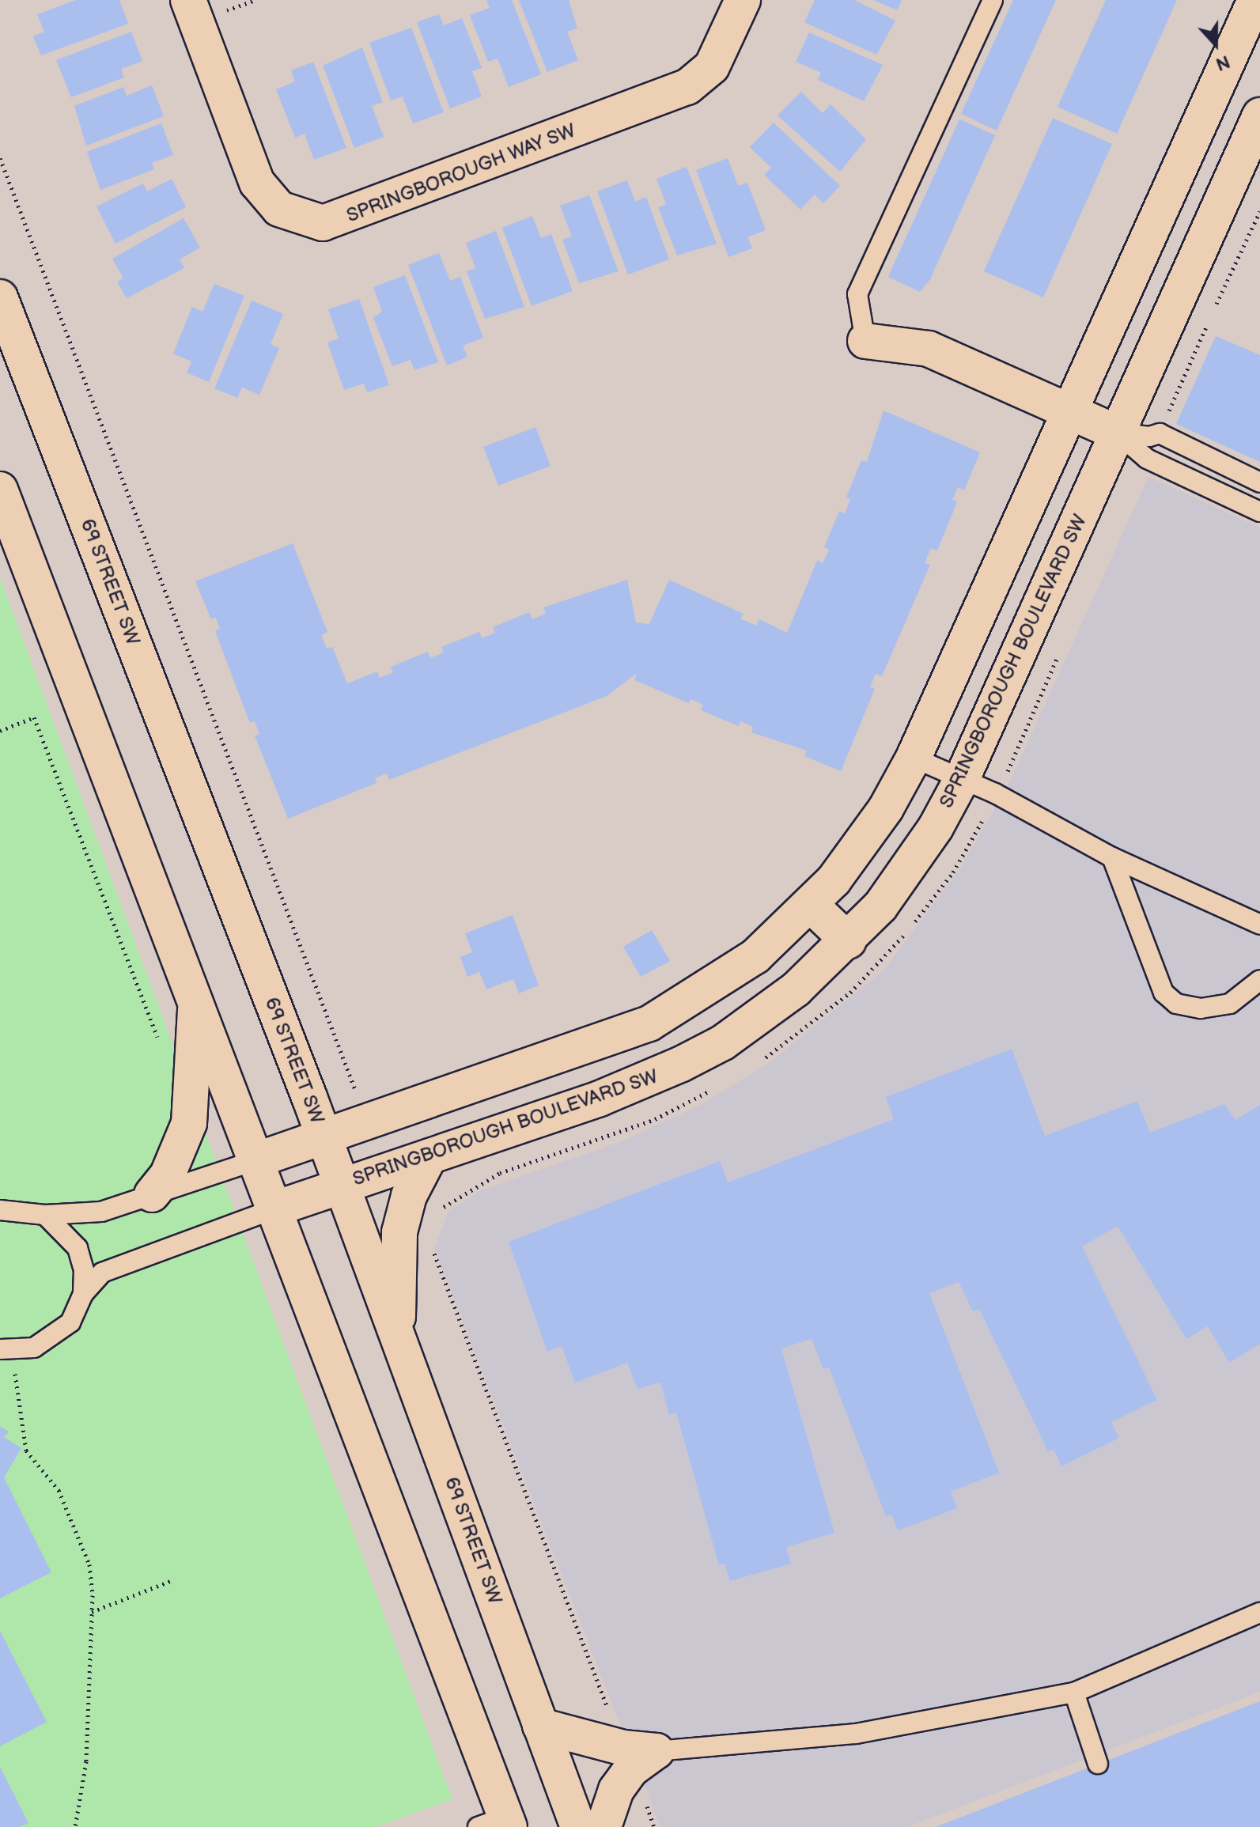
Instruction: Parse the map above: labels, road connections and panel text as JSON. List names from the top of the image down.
{
  "streets": {
    "street": ["SPRINGBOROUGH WAY SW", "69 STREET SW", "SPRINGBOROUGH BOULEVARD SW"]
  },
  "crossings": [
    ["69 STREET SW", "SPRINGBOROUGH BOULEVARD SW"]
  ],
  "north": "bottom"
}
